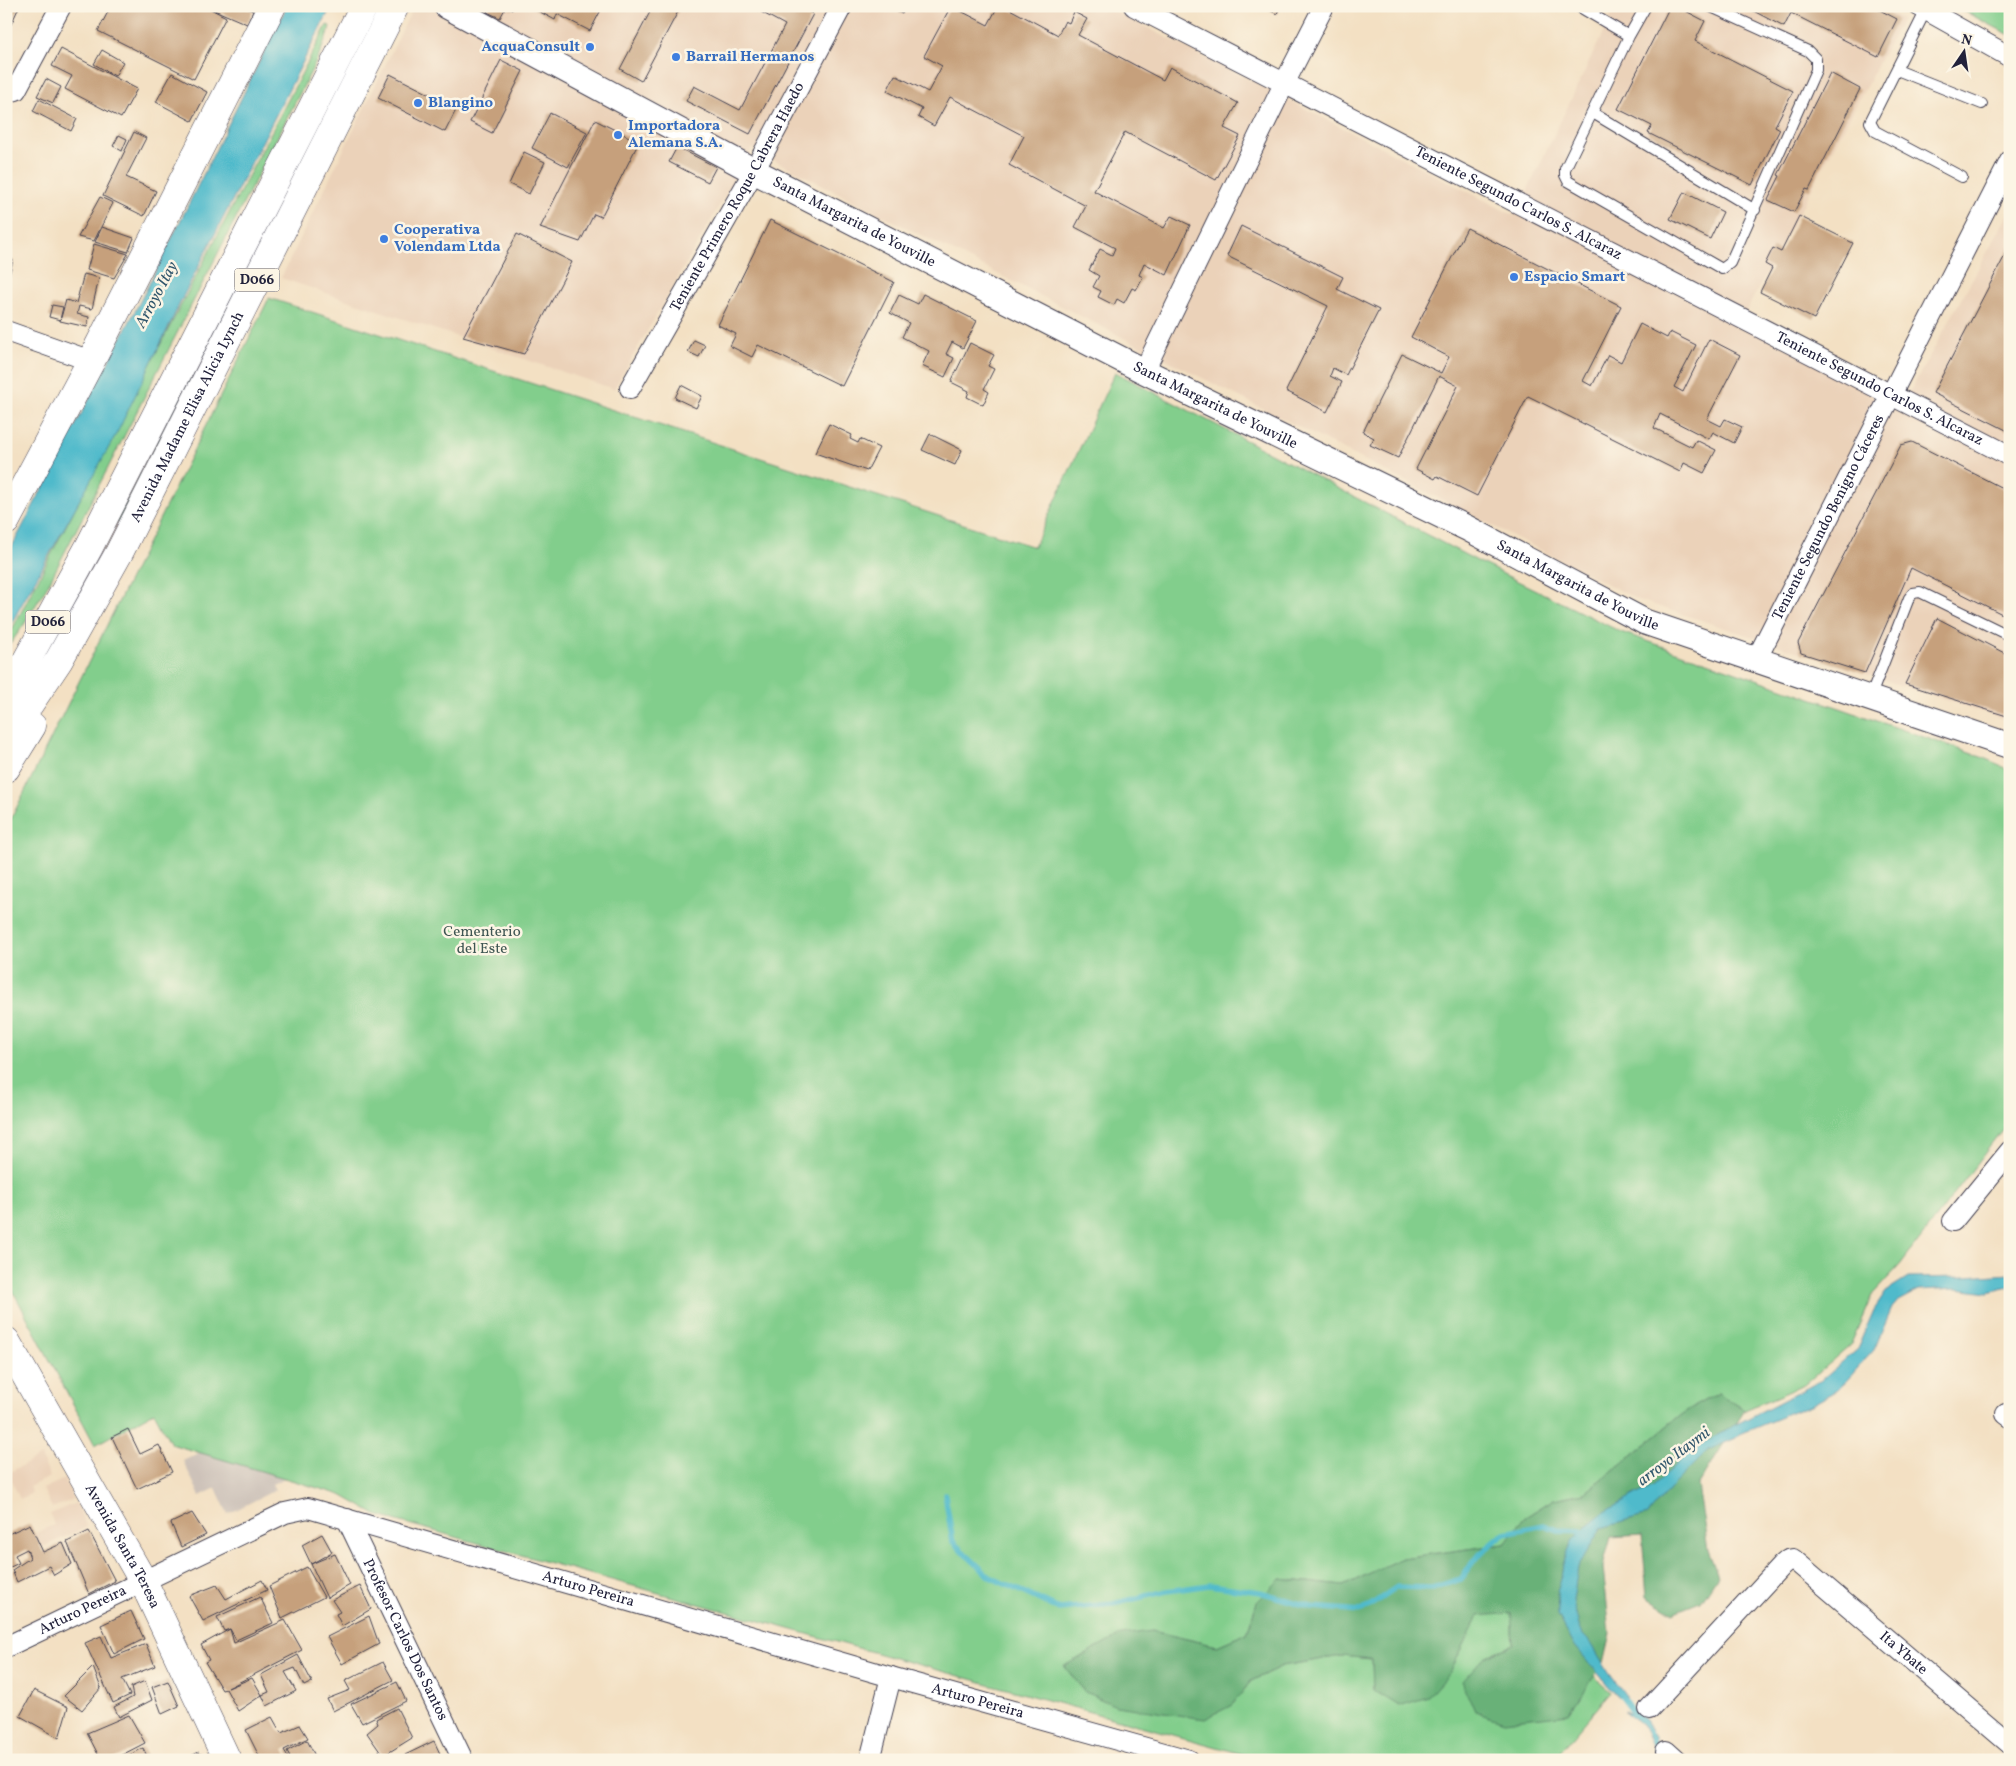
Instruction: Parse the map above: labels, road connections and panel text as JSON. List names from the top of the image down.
{
  "streets": {
    "main road": ["D066", "Avenida Madame Elisa Alicia Lynch", "Avenida Santa Teresa"],
    "street": [
      "Teniente Primero Roque Cabrera Haedo",
      "Teniente Segundo Carlos S. Alcaraz",
      "Santa Margarita de Youville",
      "Teniente Segundo Benigno Cáceres",
      "Arturo Pereira",
      "Profesor Carlos Dos Santos",
      "Ita Ybate"
    ]
  },
  "crossings": [
    ["Teniente Primero Roque Cabrera Haedo", "Santa Margarita de Youville"],
    ["Teniente Segundo Carlos S. Alcaraz", "Teniente Segundo Benigno Cáceres"],
    ["Santa Margarita de Youville", "Teniente Segundo Benigno Cáceres"],
    ["Avenida Santa Teresa", "Arturo Pereira"],
    ["Arturo Pereira", "Profesor Carlos Dos Santos"]
  ],
  "water": ["Arroyo Itay", "arroyo Itaymi"],
  "parks": ["Cementerio del Este"],
  "places": [
    "AcquaConsult",
    "Barrail Hermanos",
    "Blangino",
    "Importadora Alemana S.A.",
    "Cooperativa Volendam Ltda",
    "Espacio Smart"
  ],
  "north": "top"
}
